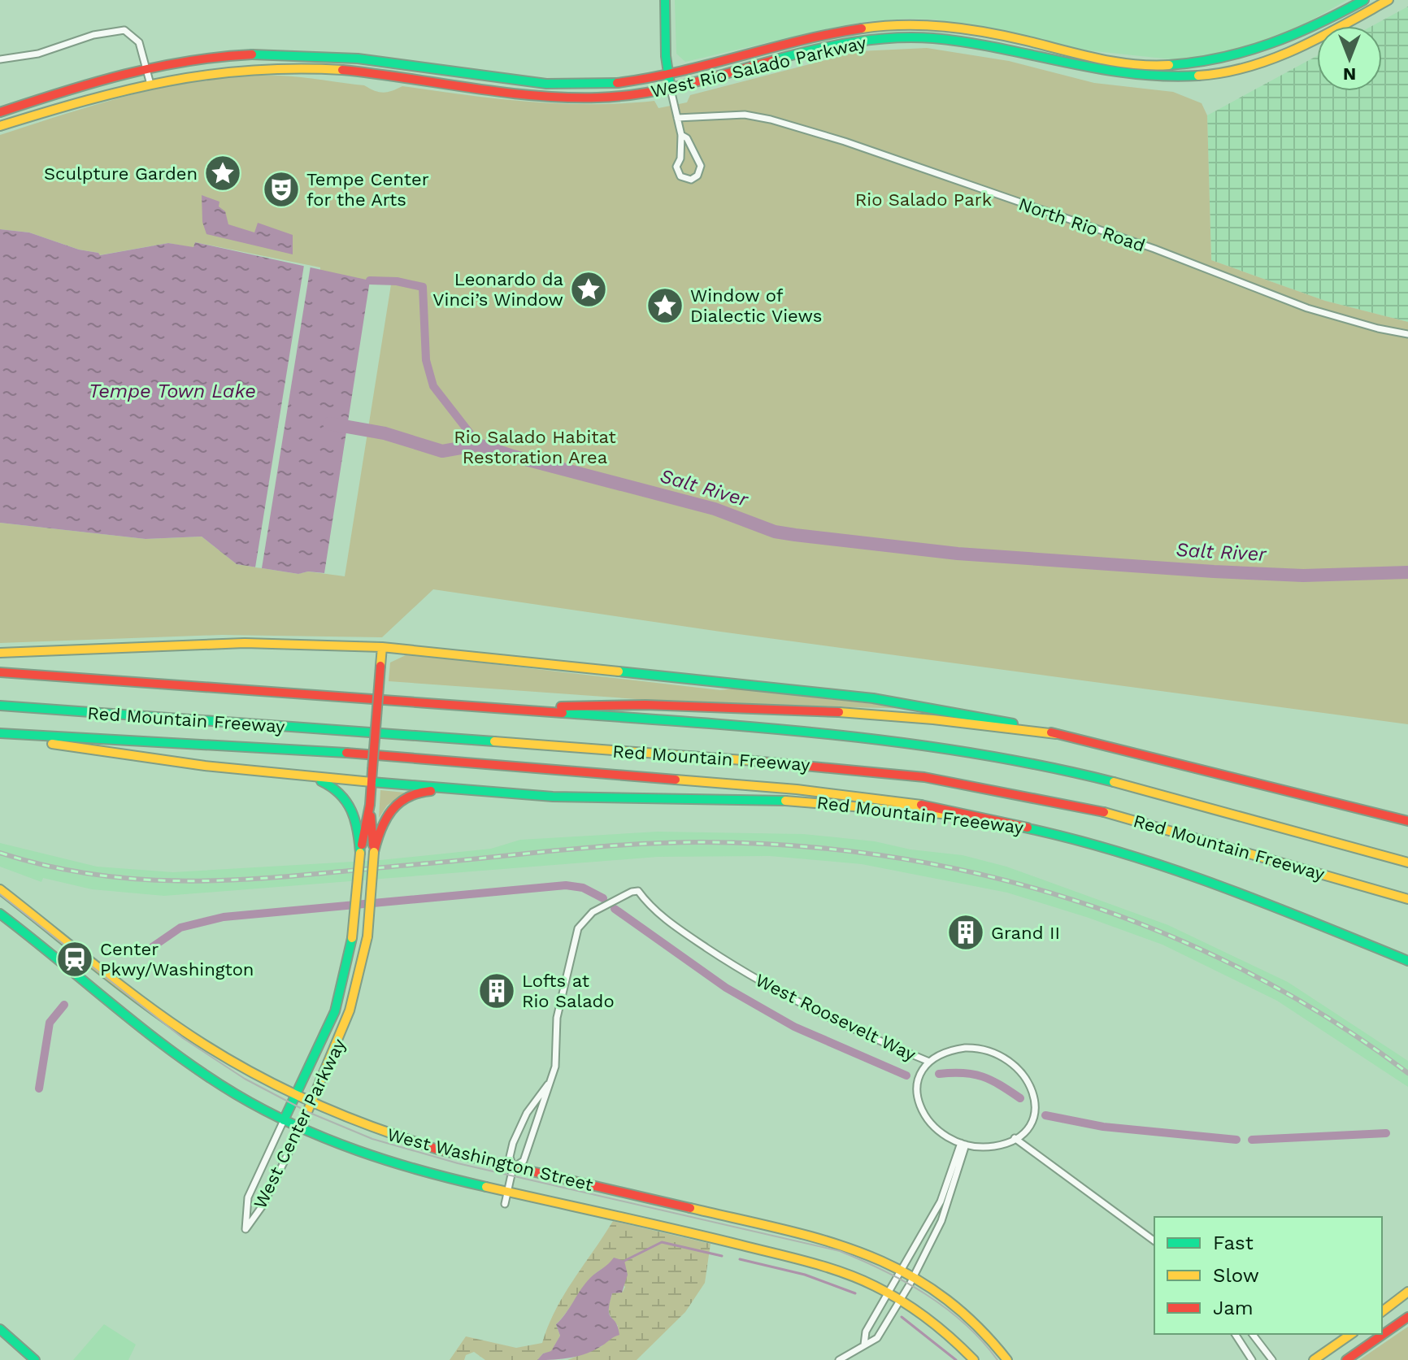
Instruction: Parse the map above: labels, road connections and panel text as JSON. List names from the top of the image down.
{
  "streets": {
    "main road": [
      "West Rio Salado Parkway",
      "Red Mountain Freeway",
      "Red Mountain Freeeway",
      "West Center Parkway",
      "West Washington Street"
    ],
    "street": ["North Rio Road", "West Roosevelt Way"]
  },
  "crossings": [
    ["Red Mountain Freeeway", "West Center Parkway"],
    ["West Center Parkway", "West Washington Street"]
  ],
  "water": ["Tempe Town Lake", "Salt River"],
  "parks": ["Rio Salado Park", "Rio Salado Habitat Restoration Area"],
  "places": {
    "place": ["Sculpture Garden", "Leonardo da Vinci’s Window", "Window of Dialectic Views"],
    "theatre": ["Tempe Center for the Arts"],
    "building": ["Grand II", "Lofts at Rio Salado"],
    "station": ["Center Pkwy/Washington"]
  },
  "legend": ["Fast", "Slow", "Jam"],
  "north": "bottom"
}
